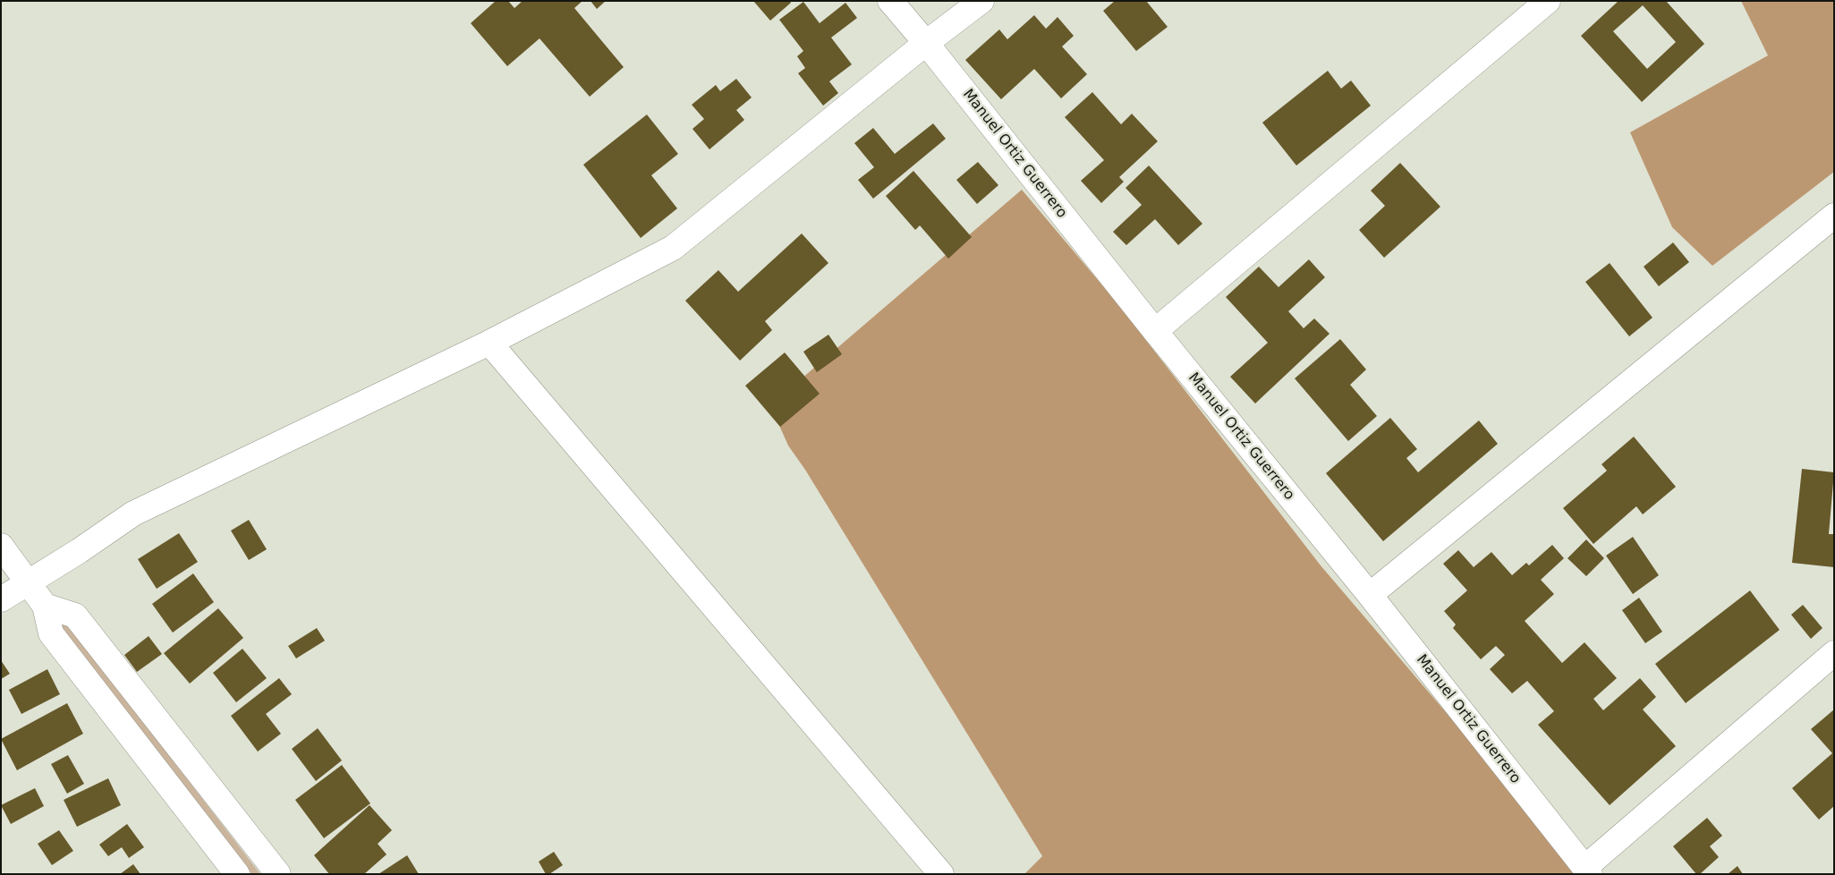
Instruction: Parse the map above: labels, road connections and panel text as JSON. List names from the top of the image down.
{
  "streets": {
    "street": ["Manuel Ortiz Guerrero"]
  }
}
